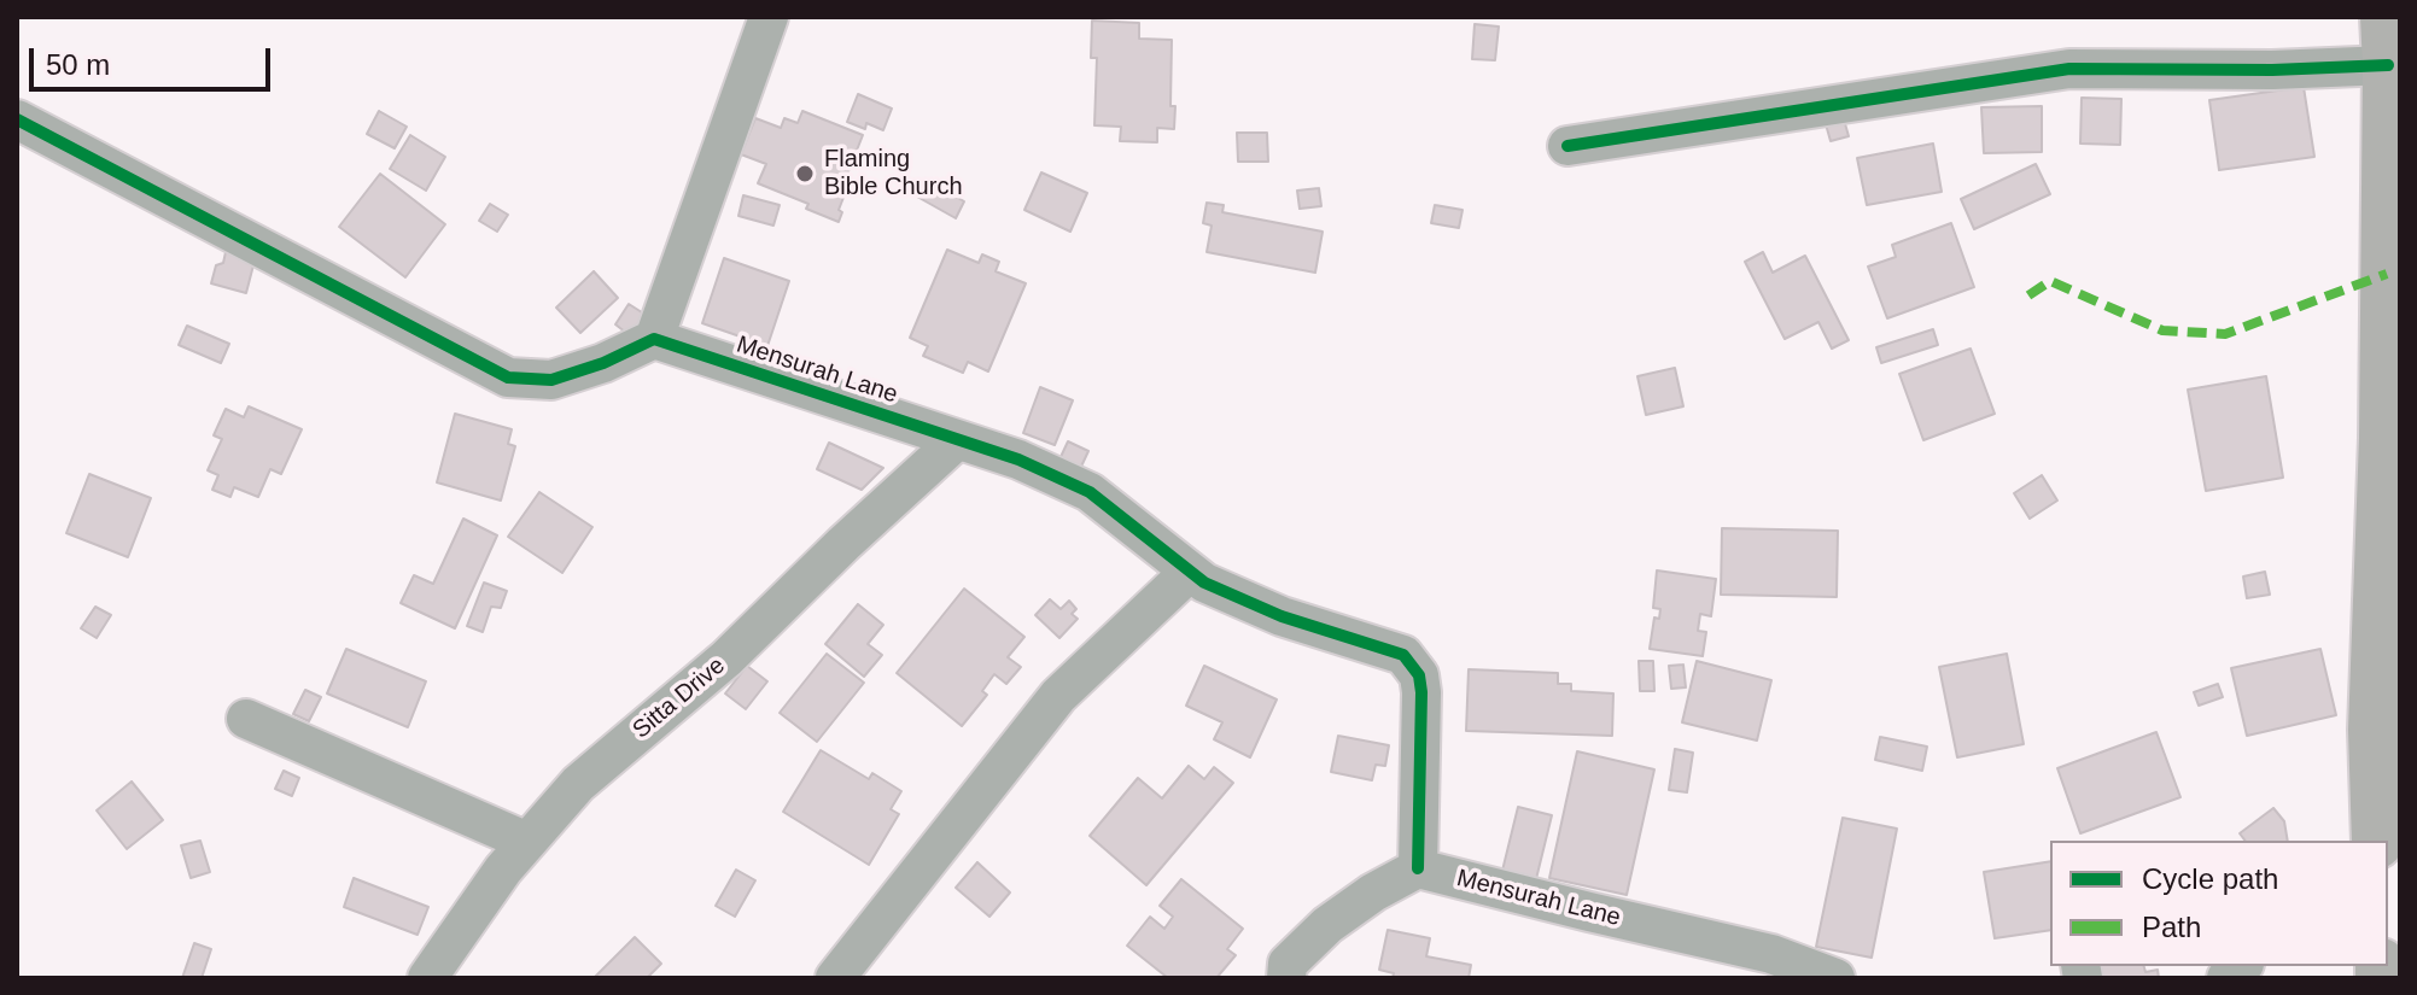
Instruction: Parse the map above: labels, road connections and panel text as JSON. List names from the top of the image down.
{
  "streets": {
    "street": ["Mensurah Lane", "Sitta Drive"]
  },
  "crossings": [
    ["Mensurah Lane", "Sitta Drive"]
  ],
  "places": ["Flaming Bible Church"],
  "legend": ["Cycle path", "Path"],
  "scale_bar": "50 m"
}
